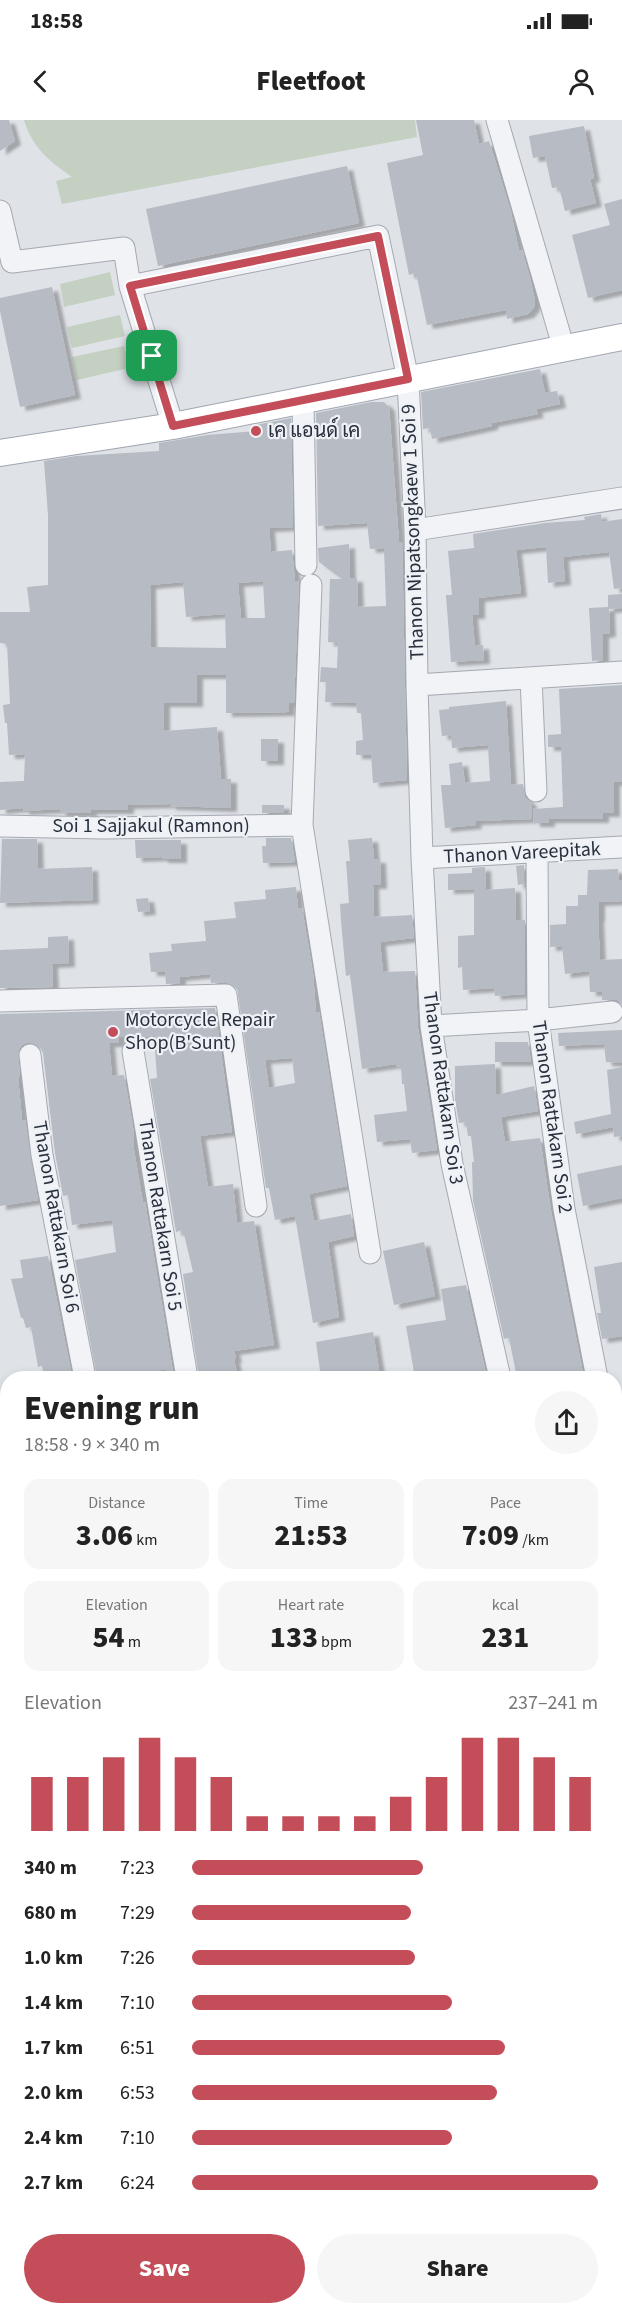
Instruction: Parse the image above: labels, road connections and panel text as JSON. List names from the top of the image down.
{
  "streets": {
    "street": [
      "Thanon Nipatsongkaew 1 Soi 9",
      "Soi 1 Sajjakul (Ramnon)",
      "Thanon Vareepitak",
      "Thanon Rattakarn Soi 3",
      "Thanon Rattakarn Soi 2",
      "Thanon Rattakarn Soi 5",
      "Thanon Rattakarn Soi 6"
    ]
  },
  "crossings": [
    ["Thanon Nipatsongkaew 1 Soi 9", "Thanon Rattakarn Soi 3"],
    ["Thanon Vareepitak", "Thanon Rattakarn Soi 3"],
    ["Thanon Vareepitak", "Thanon Rattakarn Soi 2"]
  ],
  "places": ["เค แอนด์ เค", "Motorcycle Repair Shop(B'Sunt)"],
  "page": {
    "status": "18:58",
    "header": "Fleetfoot",
    "heading": ["Evening run", "18:58 · 9 × 340 m"],
    "stats": [
      ["Distance", "3.06 km"],
      ["Time", "21:53"],
      ["Pace", "7:09 /km"],
      ["Elevation", "54 m"],
      ["Heart rate", "133 bpm"],
      ["kcal", "231"]
    ],
    "chart": ["Elevation", "237–241 m"],
    "list": [
      {
        "name": "340 m",
        "note": "7:23"
      },
      {
        "name": "680 m",
        "note": "7:29"
      },
      {
        "name": "1.0 km",
        "note": "7:26"
      },
      {
        "name": "1.4 km",
        "note": "7:10"
      },
      {
        "name": "1.7 km",
        "note": "6:51"
      },
      {
        "name": "2.0 km",
        "note": "6:53"
      },
      {
        "name": "2.4 km",
        "note": "7:10"
      },
      {
        "name": "2.7 km",
        "note": "6:24"
      }
    ],
    "buttons": ["Save", "Share"]
  }
}
